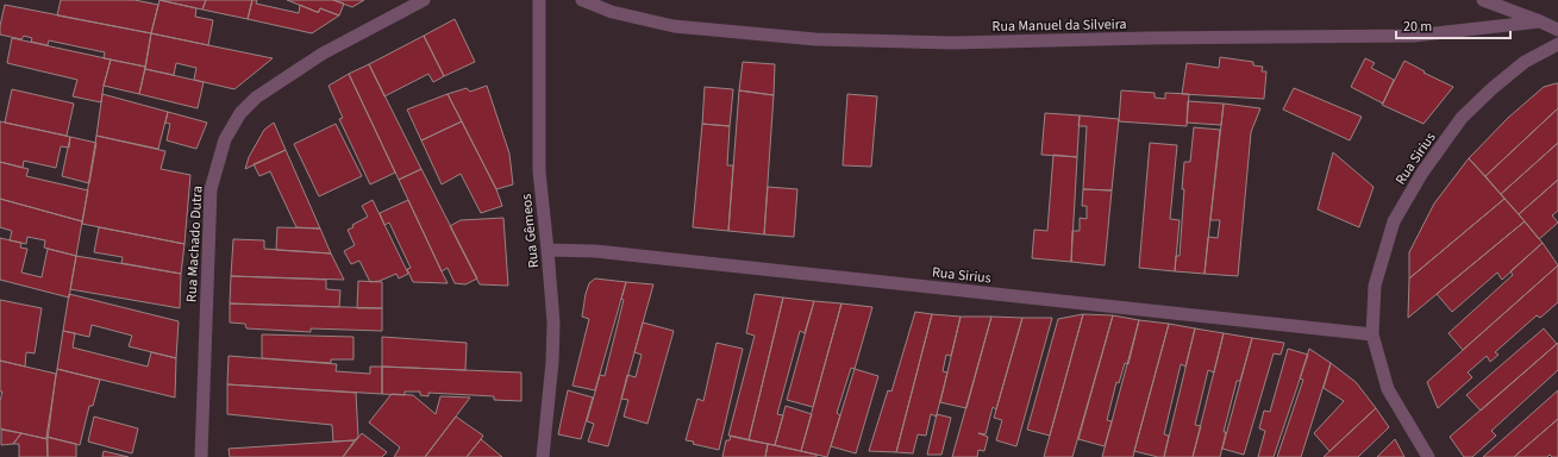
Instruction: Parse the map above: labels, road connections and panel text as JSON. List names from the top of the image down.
{
  "streets": {
    "street": [
      "Rua Manuel da Silveira",
      "Rua Sirius",
      "Rua Gêmeos",
      "Rua Machado Dutra"
    ]
  },
  "crossings": [
    ["Rua Sirius", "Rua Gêmeos"]
  ],
  "scale_bar": "20 m"
}
